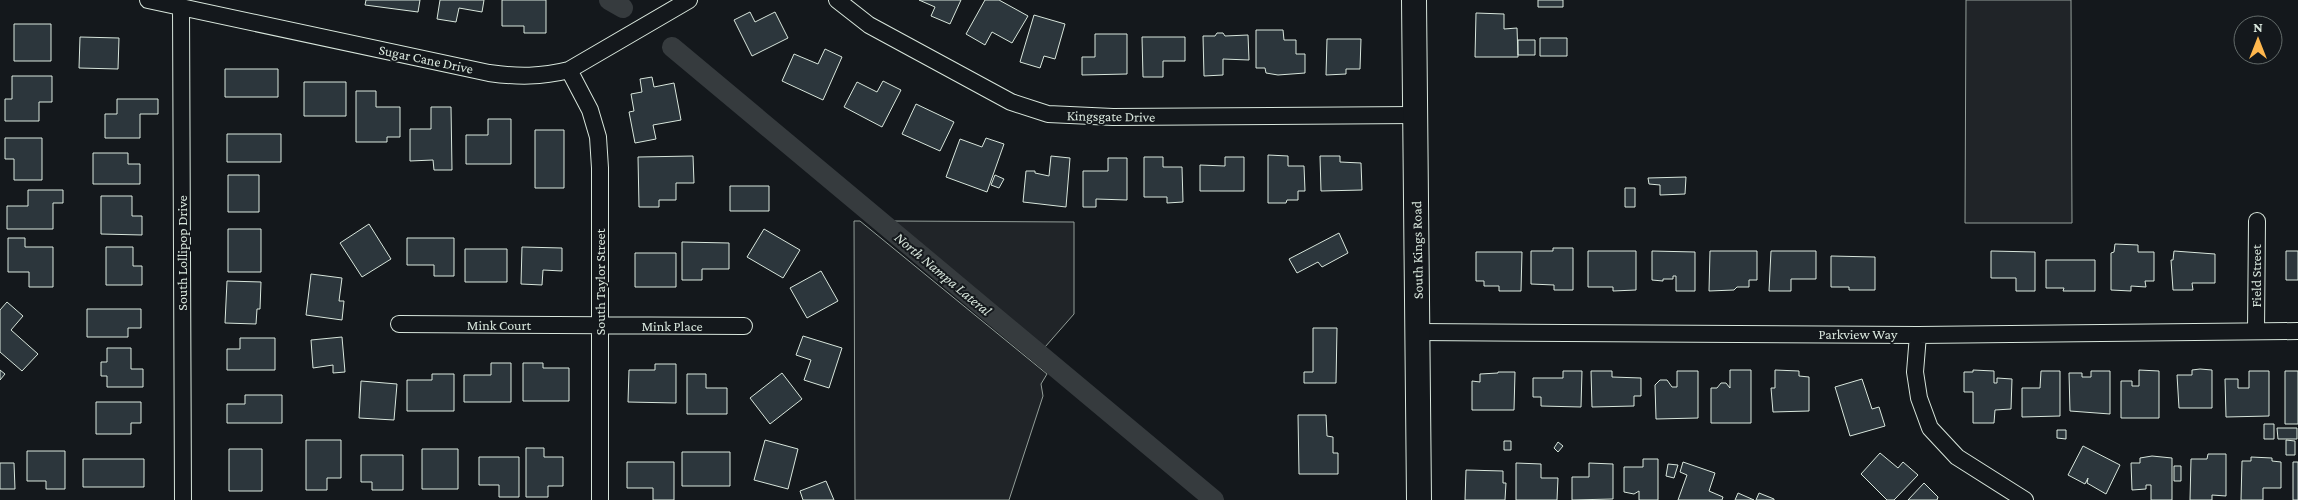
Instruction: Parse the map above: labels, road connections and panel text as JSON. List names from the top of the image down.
{
  "streets": {
    "main road": ["South Kings Road"],
    "street": [
      "Sugar Cane Drive",
      "Kingsgate Drive",
      "South Lollipop Drive",
      "Field Street",
      "South Taylor Street",
      "Mink Court",
      "Mink Place",
      "Parkview Way"
    ]
  },
  "crossings": [
    ["Sugar Cane Drive", "South Lollipop Drive"],
    ["Sugar Cane Drive", "South Taylor Street"],
    ["Kingsgate Drive", "South Kings Road"],
    ["South Kings Road", "Parkview Way"],
    ["Field Street", "Parkview Way"],
    ["South Taylor Street", "Mink Court"],
    ["South Taylor Street", "Mink Place"],
    ["Mink Court", "Mink Place"]
  ],
  "water": ["North Nampa Lateral"],
  "north": "top"
}
